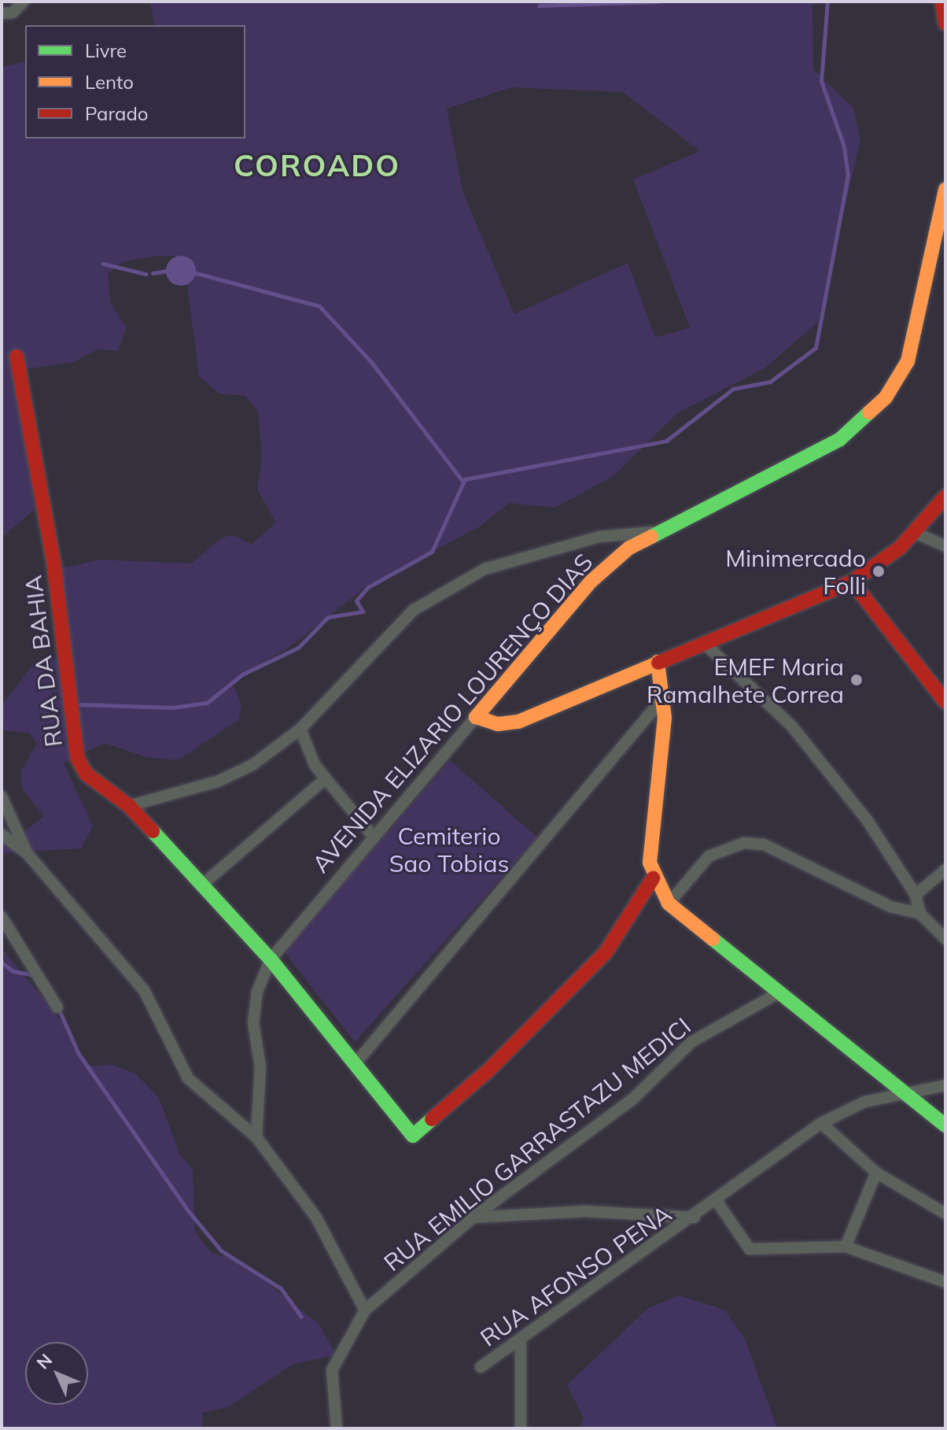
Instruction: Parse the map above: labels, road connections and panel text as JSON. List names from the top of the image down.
{
  "streets": {
    "street": [
      "RUA DA BAHIA",
      "AVENIDA ELIZARIO LOURENÇO DIAS",
      "RUA EMILIO GARRASTAZU MEDICI",
      "RUA AFONSO PENA"
    ]
  },
  "crossings": [
    ["RUA DA BAHIA", "AVENIDA ELIZARIO LOURENÇO DIAS"],
    ["RUA EMILIO GARRASTAZU MEDICI", "RUA AFONSO PENA"]
  ],
  "districts": ["COROADO"],
  "parks": ["Cemiterio Sao Tobias"],
  "places": ["Minimercado Folli", "EMEF Maria Ramalhete Correa"],
  "legend": ["Livre", "Lento", "Parado"],
  "north": "top left"
}
